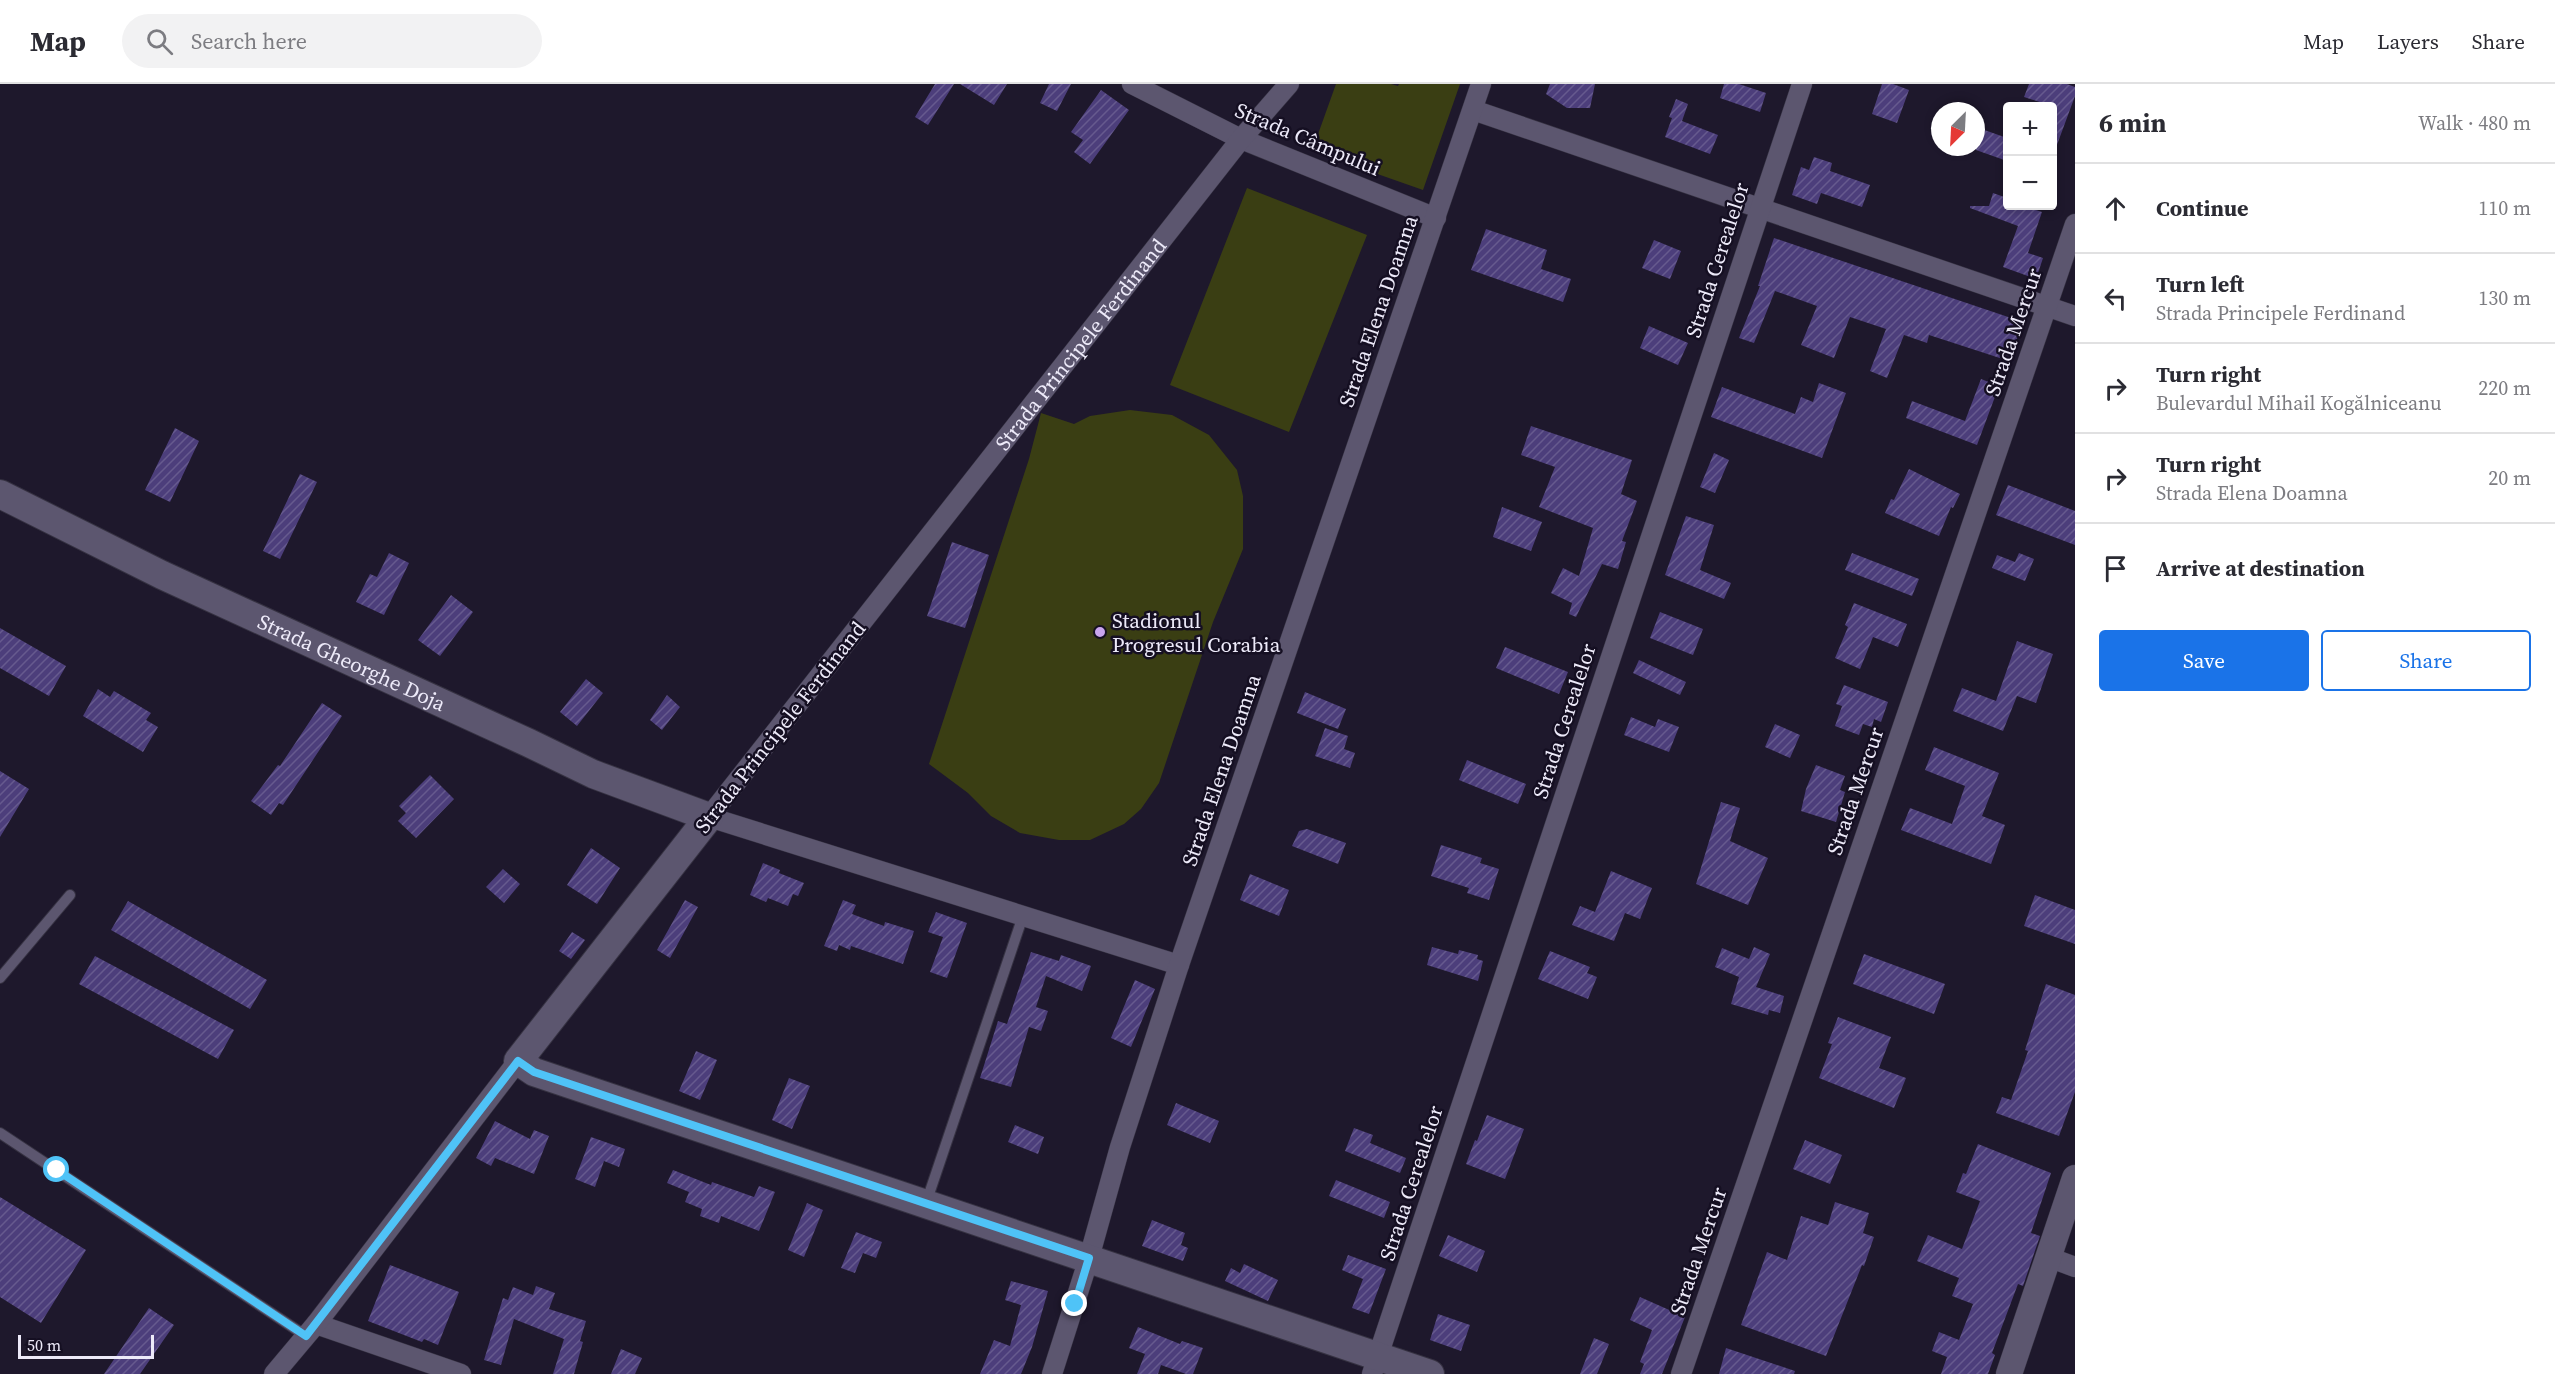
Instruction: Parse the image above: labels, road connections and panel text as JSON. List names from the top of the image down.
{
  "streets": {
    "main road": ["Strada Principele Ferdinand", "Strada Gheorghe Doja"],
    "street": [
      "Strada Câmpului",
      "Strada Cerealelor",
      "Strada Elena Doamna",
      "Strada Mercur"
    ]
  },
  "crossings": [
    ["Strada Câmpului", "Strada Elena Doamna"],
    ["Strada Câmpului", "Strada Principele Ferdinand"],
    ["Strada Principele Ferdinand", "Strada Gheorghe Doja"]
  ],
  "places": ["Stadionul Progresul Corabia"],
  "scale_bar": "50 m",
  "north": "bottom left",
  "page": {
    "header": "Map",
    "search": "Search here",
    "nav": ["Map", "Layers", "Share"],
    "heading": ["6 min", "Walk · 480 m"],
    "map_buttons": ["+", "−"],
    "list": [
      ["Continue", "110 m"],
      ["Turn left", "Strada Principele Ferdinand", "130 m"],
      ["Turn right", "Bulevardul Mihail Kogălniceanu", "220 m"],
      ["Turn right", "Strada Elena Doamna", "20 m"],
      "Arrive at destination"
    ],
    "buttons": ["Save", "Share"],
    "scale": "50 m"
  }
}
